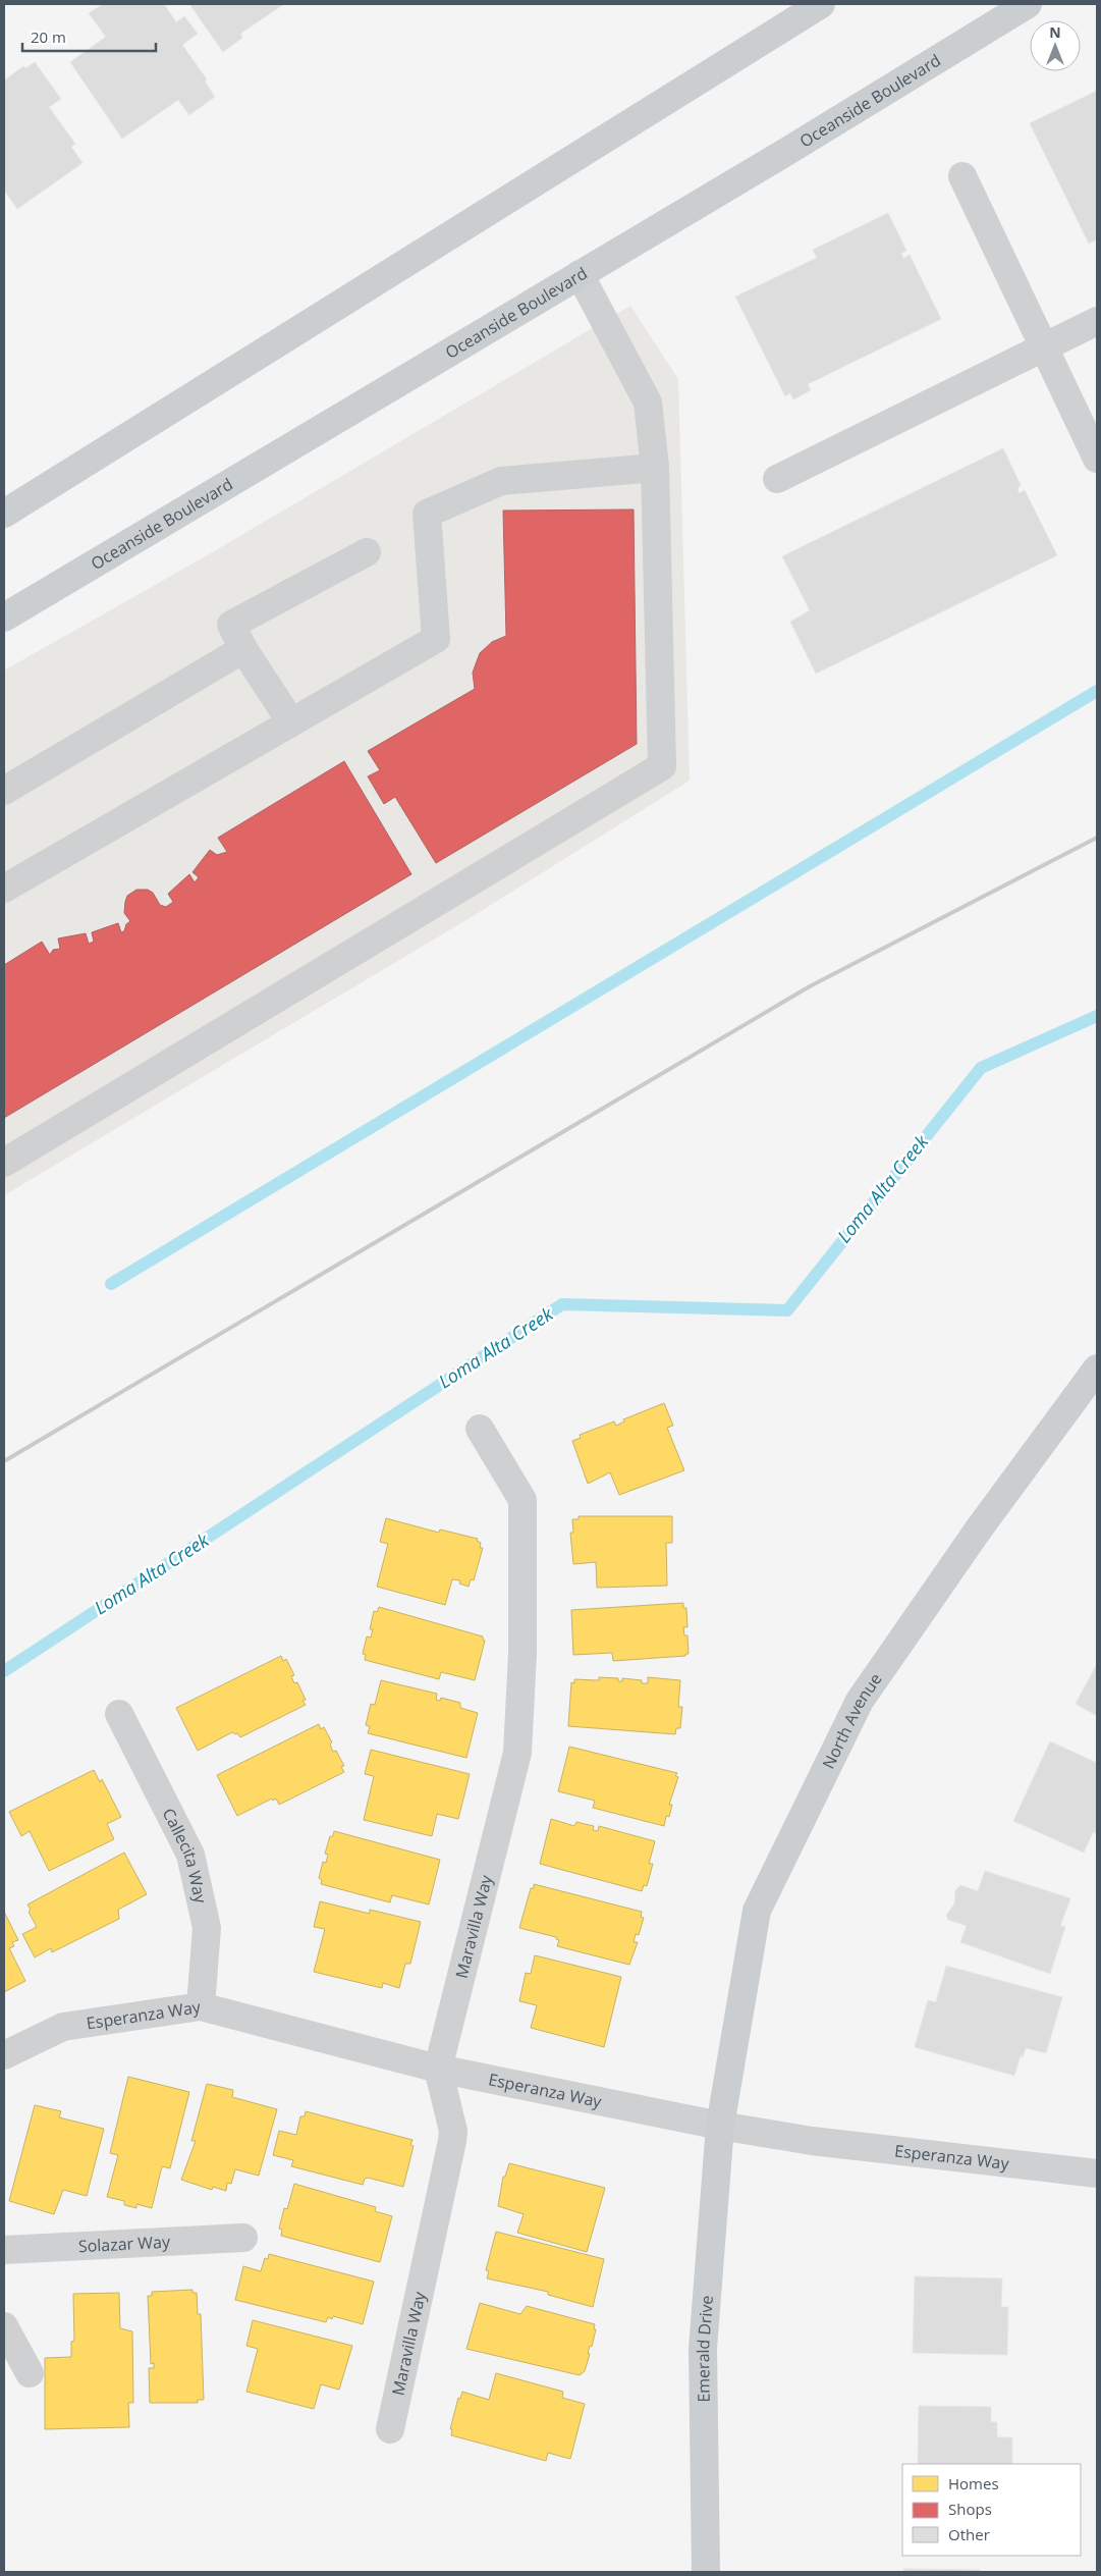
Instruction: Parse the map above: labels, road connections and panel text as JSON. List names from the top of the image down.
{
  "streets": {
    "main road": ["Oceanside Boulevard", "North Avenue", "Emerald Drive"],
    "street": [
      "Callecita Way",
      "Maravilla Way",
      "Esperanza Way",
      "Solazar Way"
    ]
  },
  "crossings": [
    ["North Avenue", "Esperanza Way"],
    ["North Avenue", "Emerald Drive"],
    ["Callecita Way", "Esperanza Way"],
    ["Maravilla Way", "Esperanza Way"],
    ["Esperanza Way", "Emerald Drive"]
  ],
  "water": ["Loma Alta Creek"],
  "legend": ["Homes", "Shops", "Other"],
  "scale_bar": "20 m",
  "north": "top"
}
